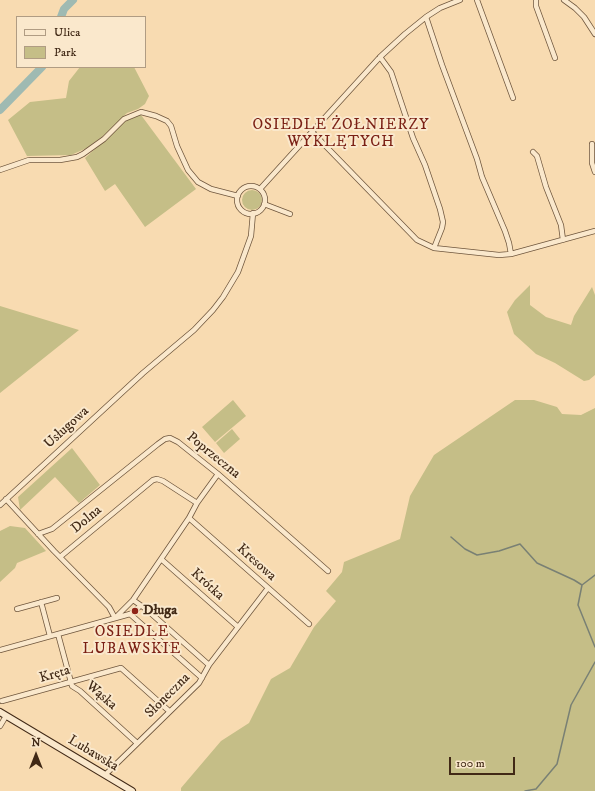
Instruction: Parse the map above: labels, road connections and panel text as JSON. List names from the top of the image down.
{
  "streets": {
    "main road": ["Lubawska"],
    "street": [
      "Usługowa",
      "Poprzeczna",
      "Dolna",
      "Kresowa",
      "Krótka",
      "Kręta",
      "Wąska",
      "Słoneczna"
    ]
  },
  "crossings": [
    ["Kresowa", "Słoneczna"],
    ["Krótka", "Słoneczna"],
    ["Kręta", "Wąska"],
    ["Kręta", "Słoneczna"],
    ["Wąska", "Słoneczna"],
    ["Słoneczna", "Lubawska"]
  ],
  "districts": ["OSIEDLE ŻOŁNIERZY WYKLĘTYCH", "OSIEDLE LUBAWSKIE"],
  "places": ["Długa"],
  "legend": ["Ulica", "Park"],
  "scale_bar": "100 m",
  "north": "top"
}
